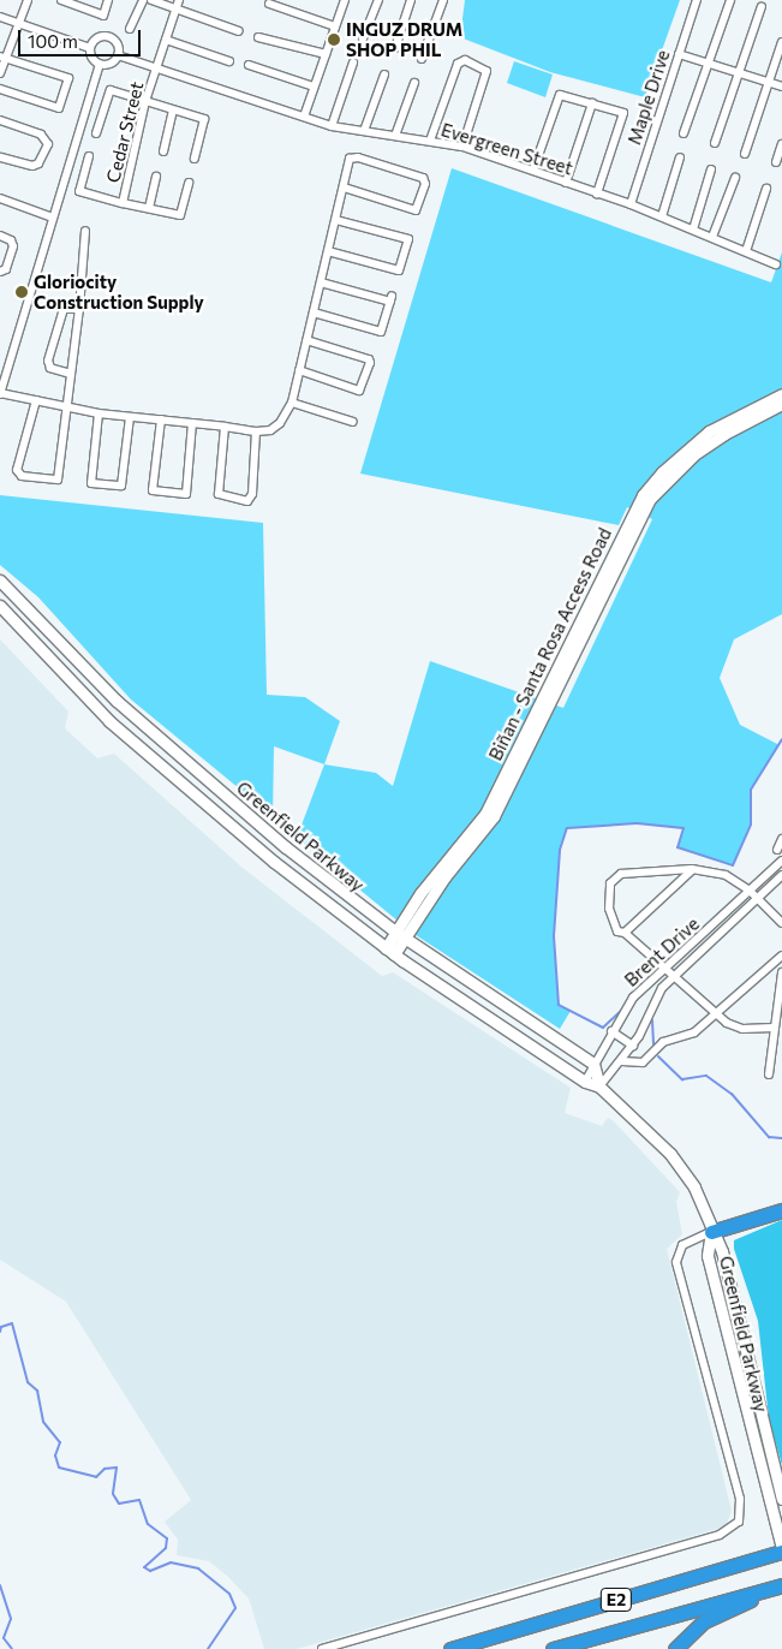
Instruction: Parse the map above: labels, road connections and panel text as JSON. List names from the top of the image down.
{
  "streets": {
    "highway": ["E2"],
    "main road": ["Biñan - Santa Rosa Access Road", "Greenfield Parkway"],
    "street": [
      "Maple Drive",
      "Cedar Street",
      "Evergreen Street",
      "Brent Drive"
    ]
  },
  "crossings": [
    ["Maple Drive", "Evergreen Street"],
    ["Cedar Street", "Evergreen Street"],
    ["Biñan - Santa Rosa Access Road", "Greenfield Parkway"],
    ["Greenfield Parkway", "Brent Drive"],
    ["Greenfield Parkway", "E2"]
  ],
  "places": ["INGUZ DRUM SHOP PHIL", "Gloriocity Construction Supply"],
  "scale_bar": "100 m"
}
